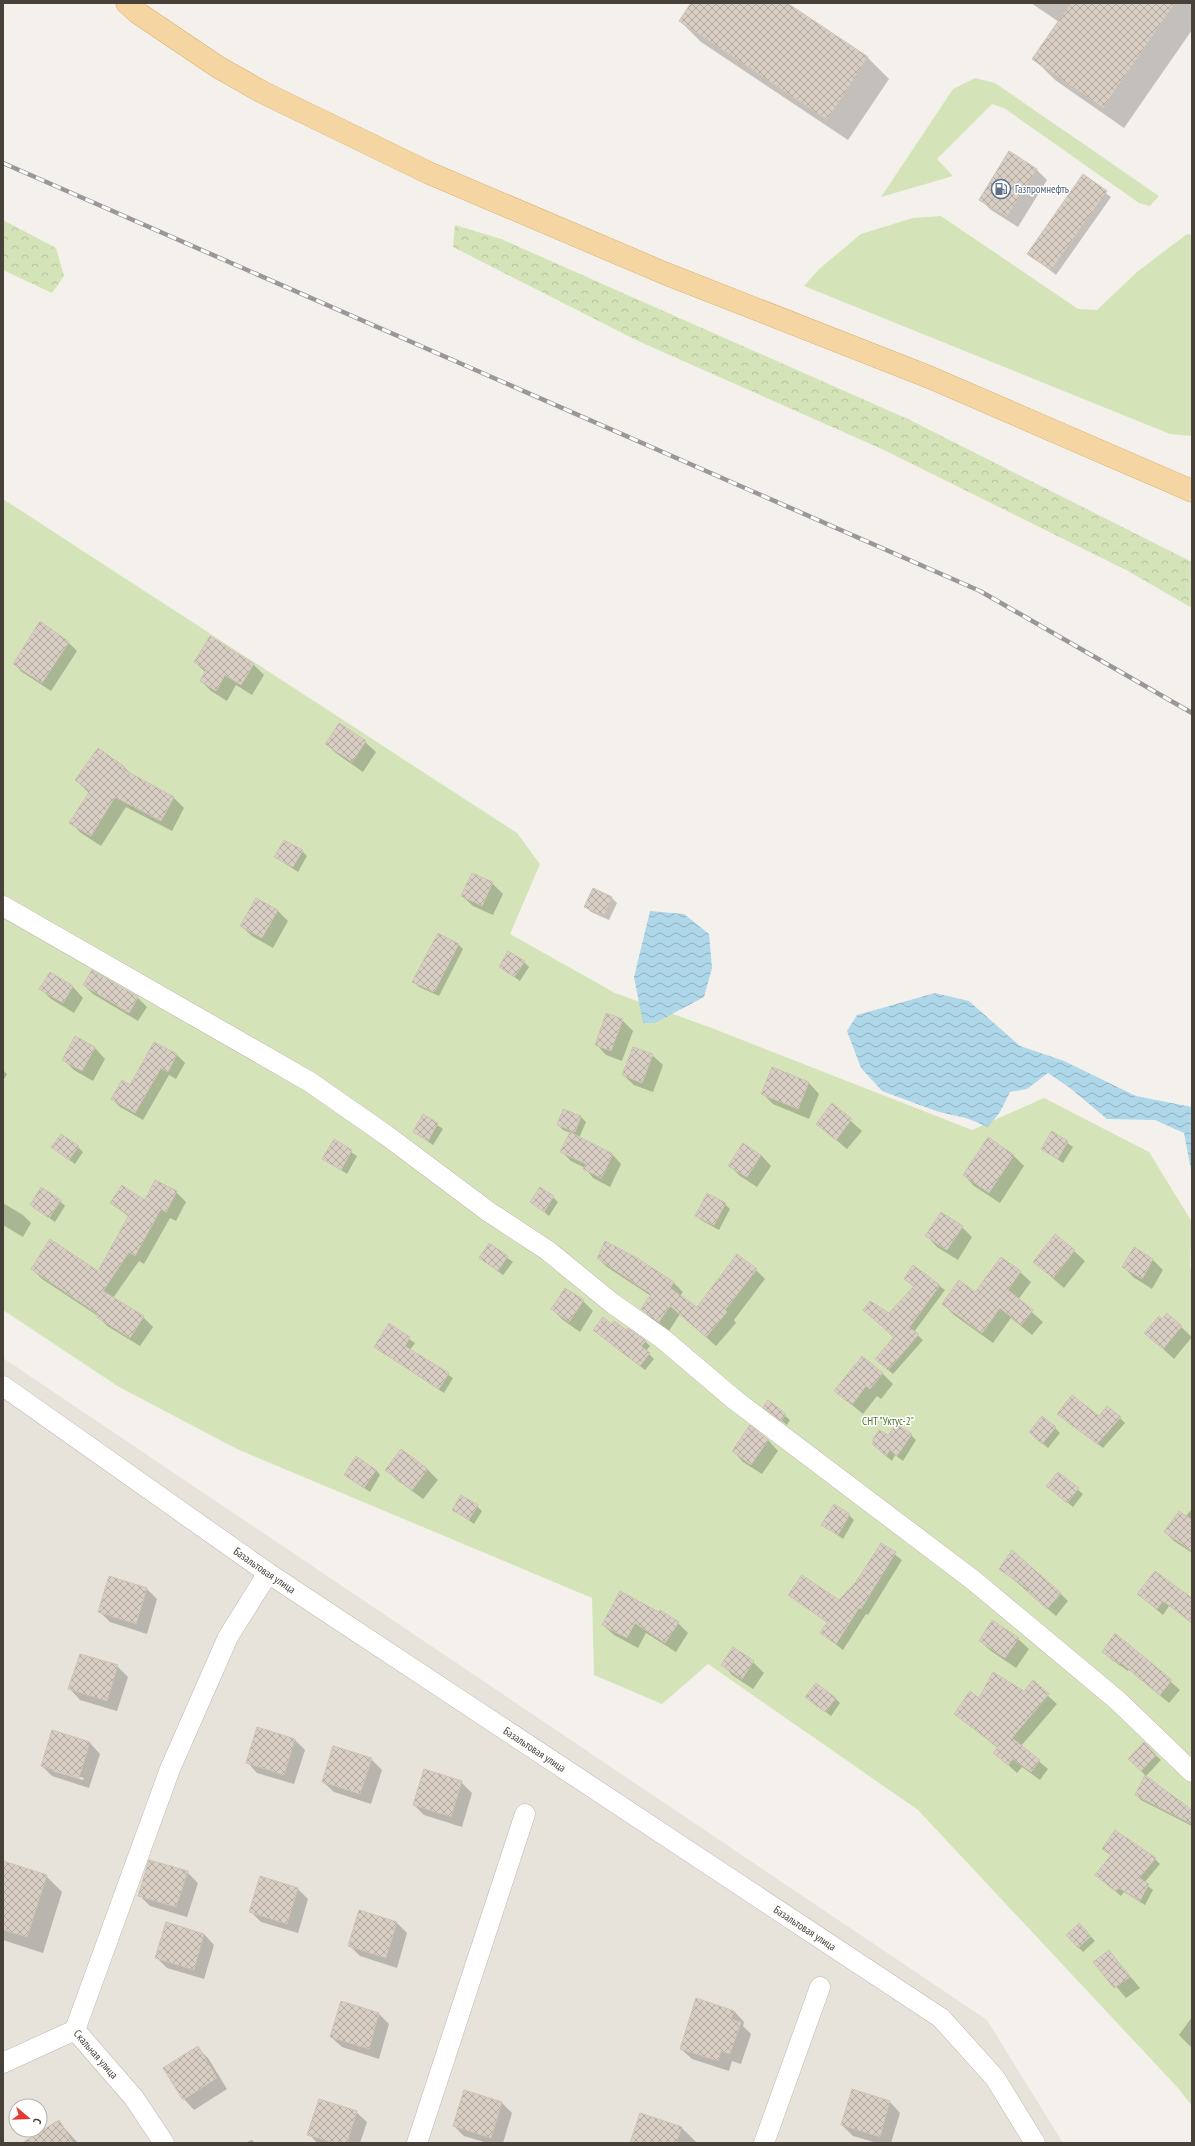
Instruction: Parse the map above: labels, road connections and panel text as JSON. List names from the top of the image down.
{
  "streets": {
    "street": ["Базальтовая улица", "Скальная улица"]
  },
  "parks": ["СНТ \"Уктус-2\""],
  "places": {
    "fuel station": ["Газпромнефть"]
  },
  "north": "right"
}
